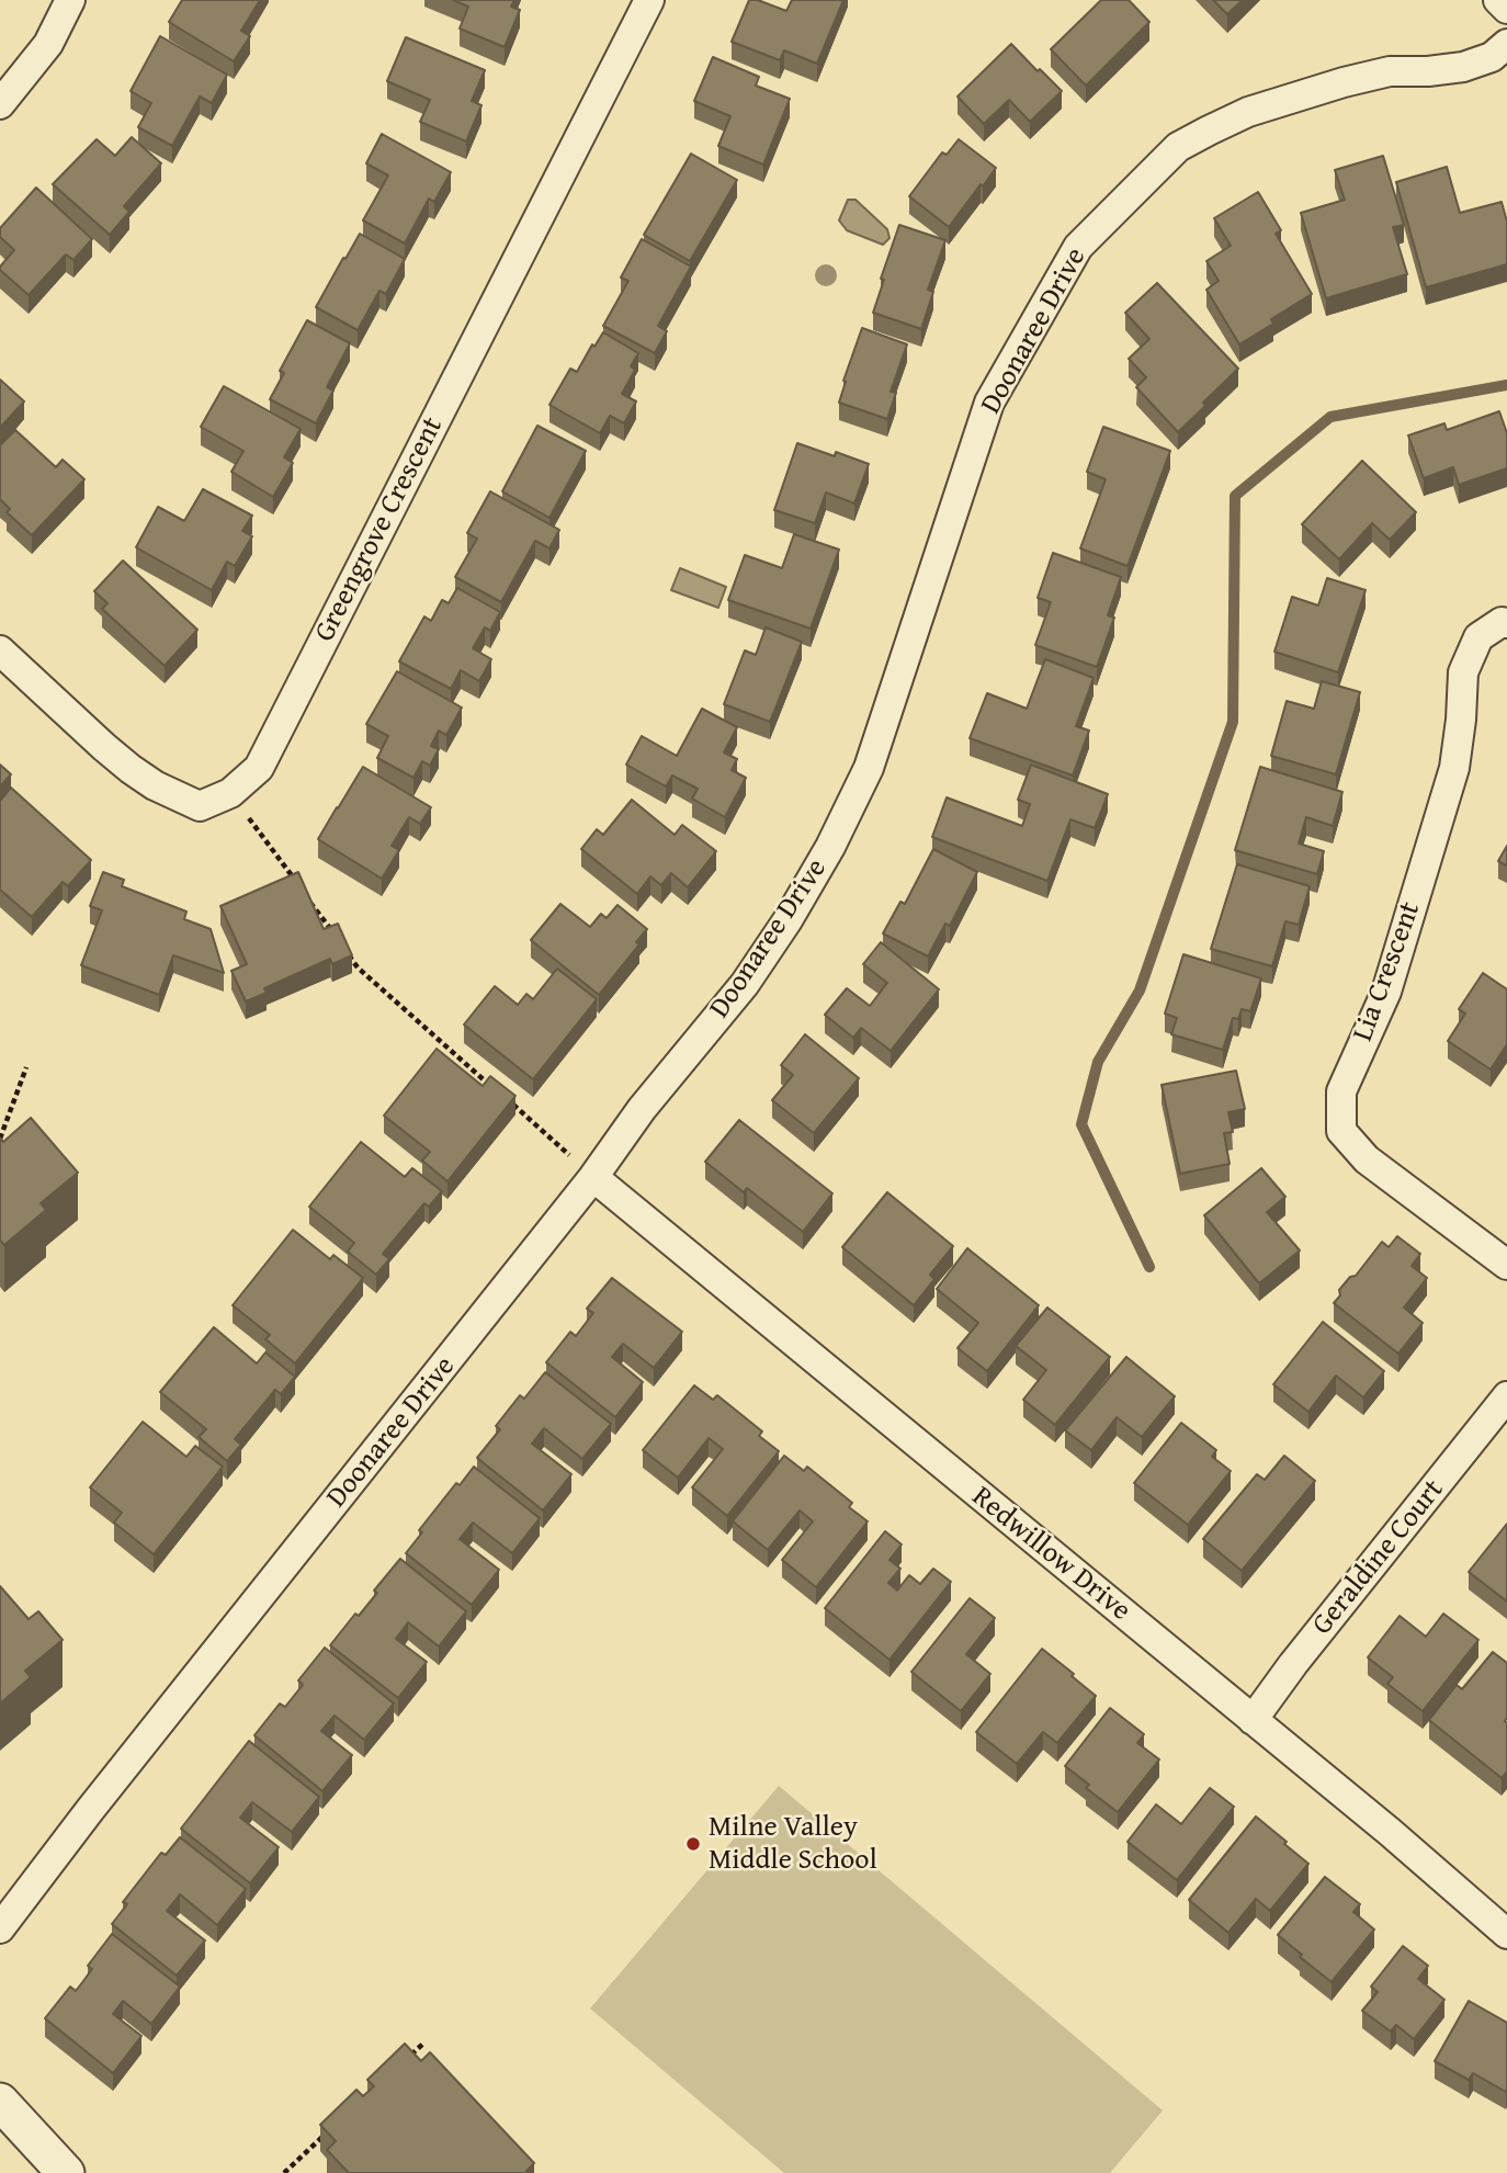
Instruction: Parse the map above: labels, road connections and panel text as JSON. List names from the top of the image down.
{
  "streets": {
    "street": [
      "Doonaree Drive",
      "Greengrove Crescent",
      "Lia Crescent",
      "Redwillow Drive",
      "Geraldine Court"
    ]
  },
  "crossings": [
    ["Doonaree Drive", "Redwillow Drive"],
    ["Redwillow Drive", "Geraldine Court"]
  ],
  "places": ["Milne Valley Middle School"]
}
